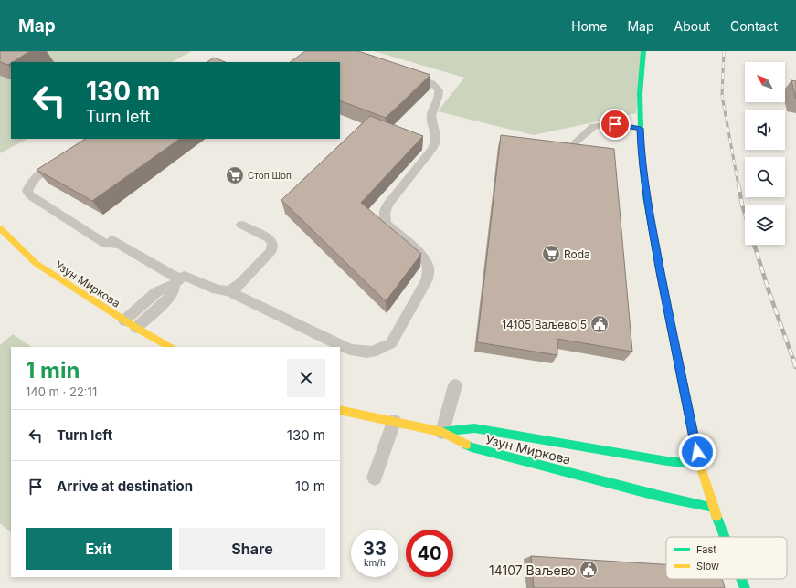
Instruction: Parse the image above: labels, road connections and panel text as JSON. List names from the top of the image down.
{
  "streets": {
    "street": ["Узун Миркова"]
  },
  "places": {
    "supermarket": ["Стоп Шоп", "Roda"],
    "public building": ["14105 Ваљево 5", "14107 Ваљево"]
  },
  "legend": ["Fast", "Slow"],
  "north": "top left",
  "page": {
    "header": "Map",
    "nav": [
      "Home",
      "Map",
      "About",
      "Contact"
    ],
    "turn": ["130 m", "Turn left"],
    "heading": ["1 min", "140 m · 22:11"],
    "list": [
      {
        "name": "Turn left",
        "value": "130 m"
      },
      {
        "name": "Arrive at destination",
        "value": "10 m"
      }
    ],
    "buttons": ["Exit", "Share"],
    "speed": "33 km/h",
    "limit": "40"
  }
}
